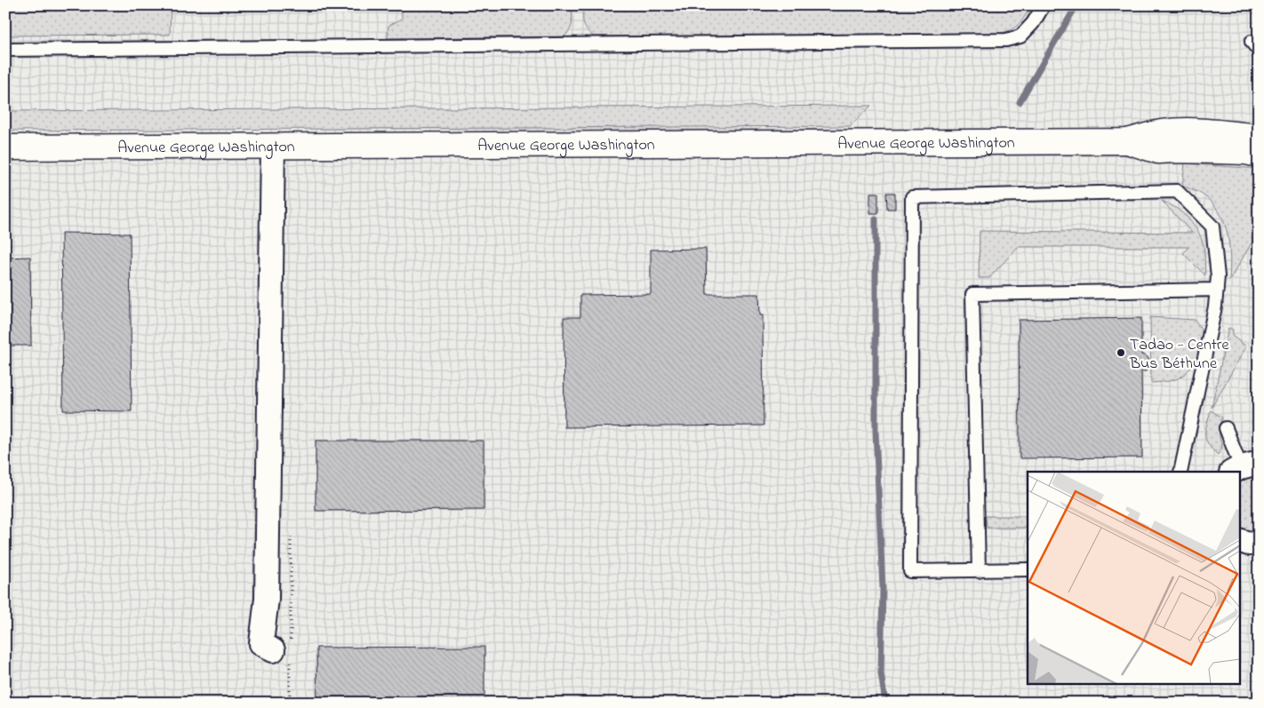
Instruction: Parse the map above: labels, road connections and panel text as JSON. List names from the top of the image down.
{
  "streets": {
    "main road": ["Avenue George Washington"]
  },
  "places": ["Tadao - Centre Bus Béthune"]
}
